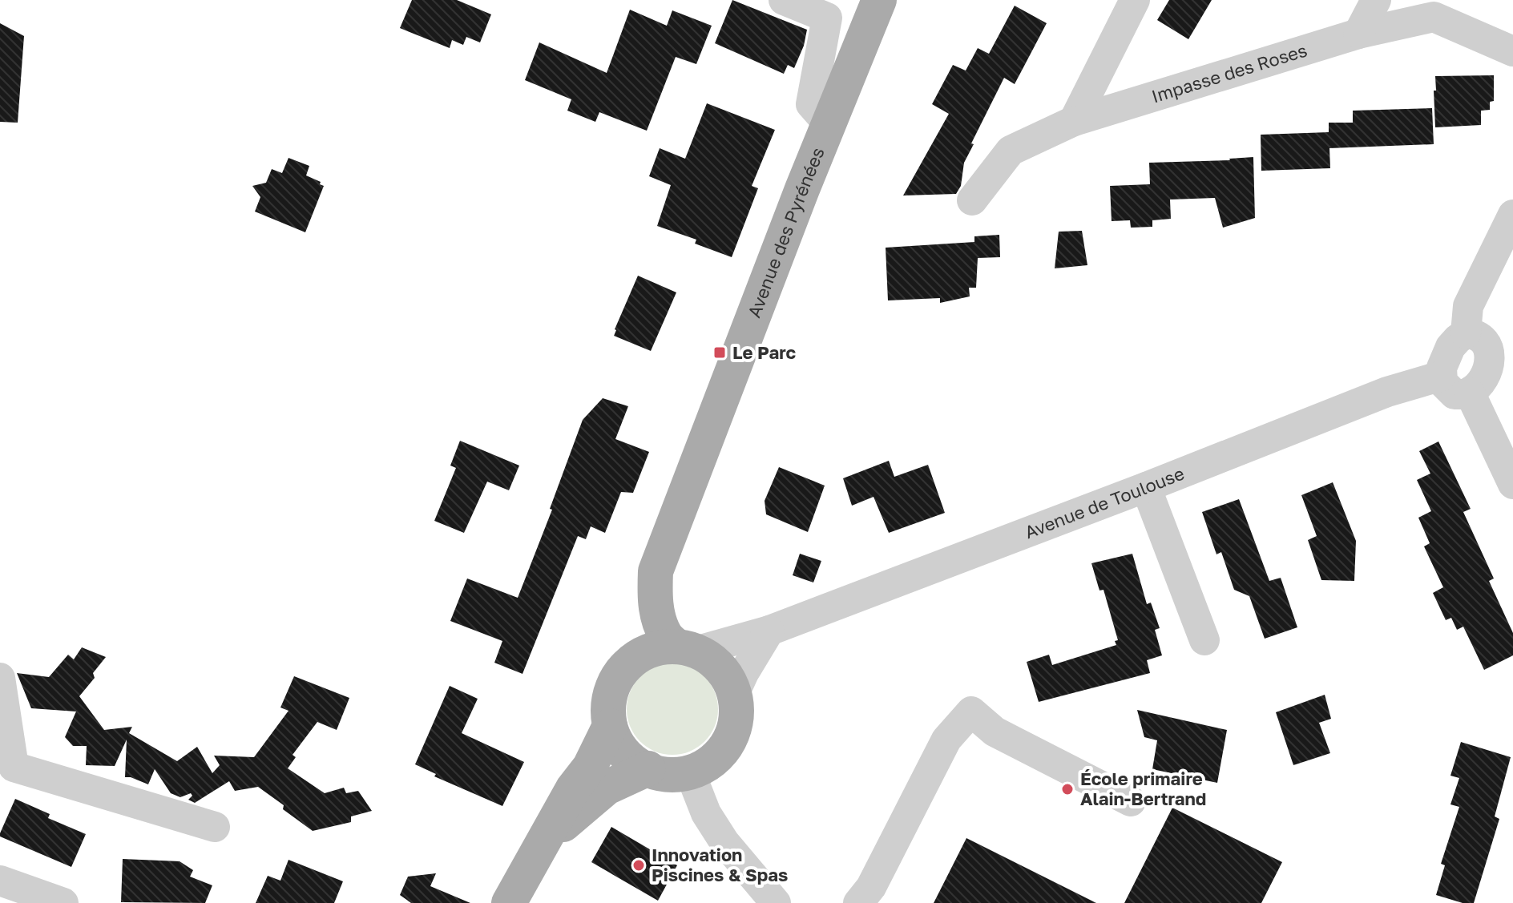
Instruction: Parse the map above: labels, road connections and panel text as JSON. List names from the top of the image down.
{
  "streets": {
    "main road": ["Avenue des Pyrénées"],
    "street": ["Impasse des Roses", "Avenue de Toulouse"]
  },
  "crossings": [
    ["Avenue des Pyrénées", "Avenue de Toulouse"]
  ],
  "places": {
    "transit": ["Le Parc"],
    "other": ["École primaire Alain-Bertrand", "Innovation Piscines & Spas"]
  }
}
